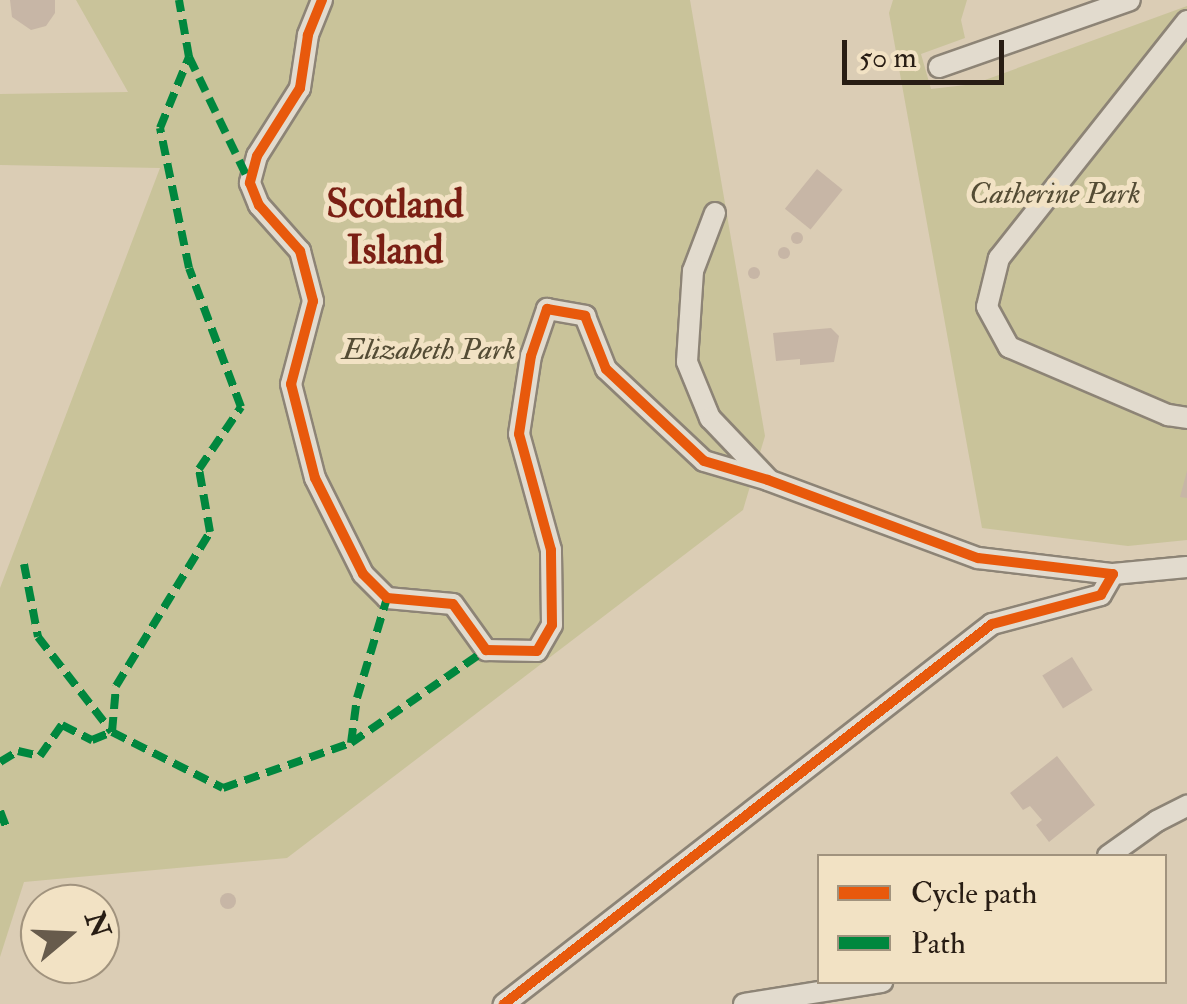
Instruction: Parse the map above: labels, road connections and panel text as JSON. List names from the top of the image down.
{
  "districts": ["Scotland Island"],
  "parks": ["Catherine Park", "Elizabeth Park"],
  "legend": ["Cycle path", "Path"],
  "scale_bar": "50 m",
  "north": "right"
}
